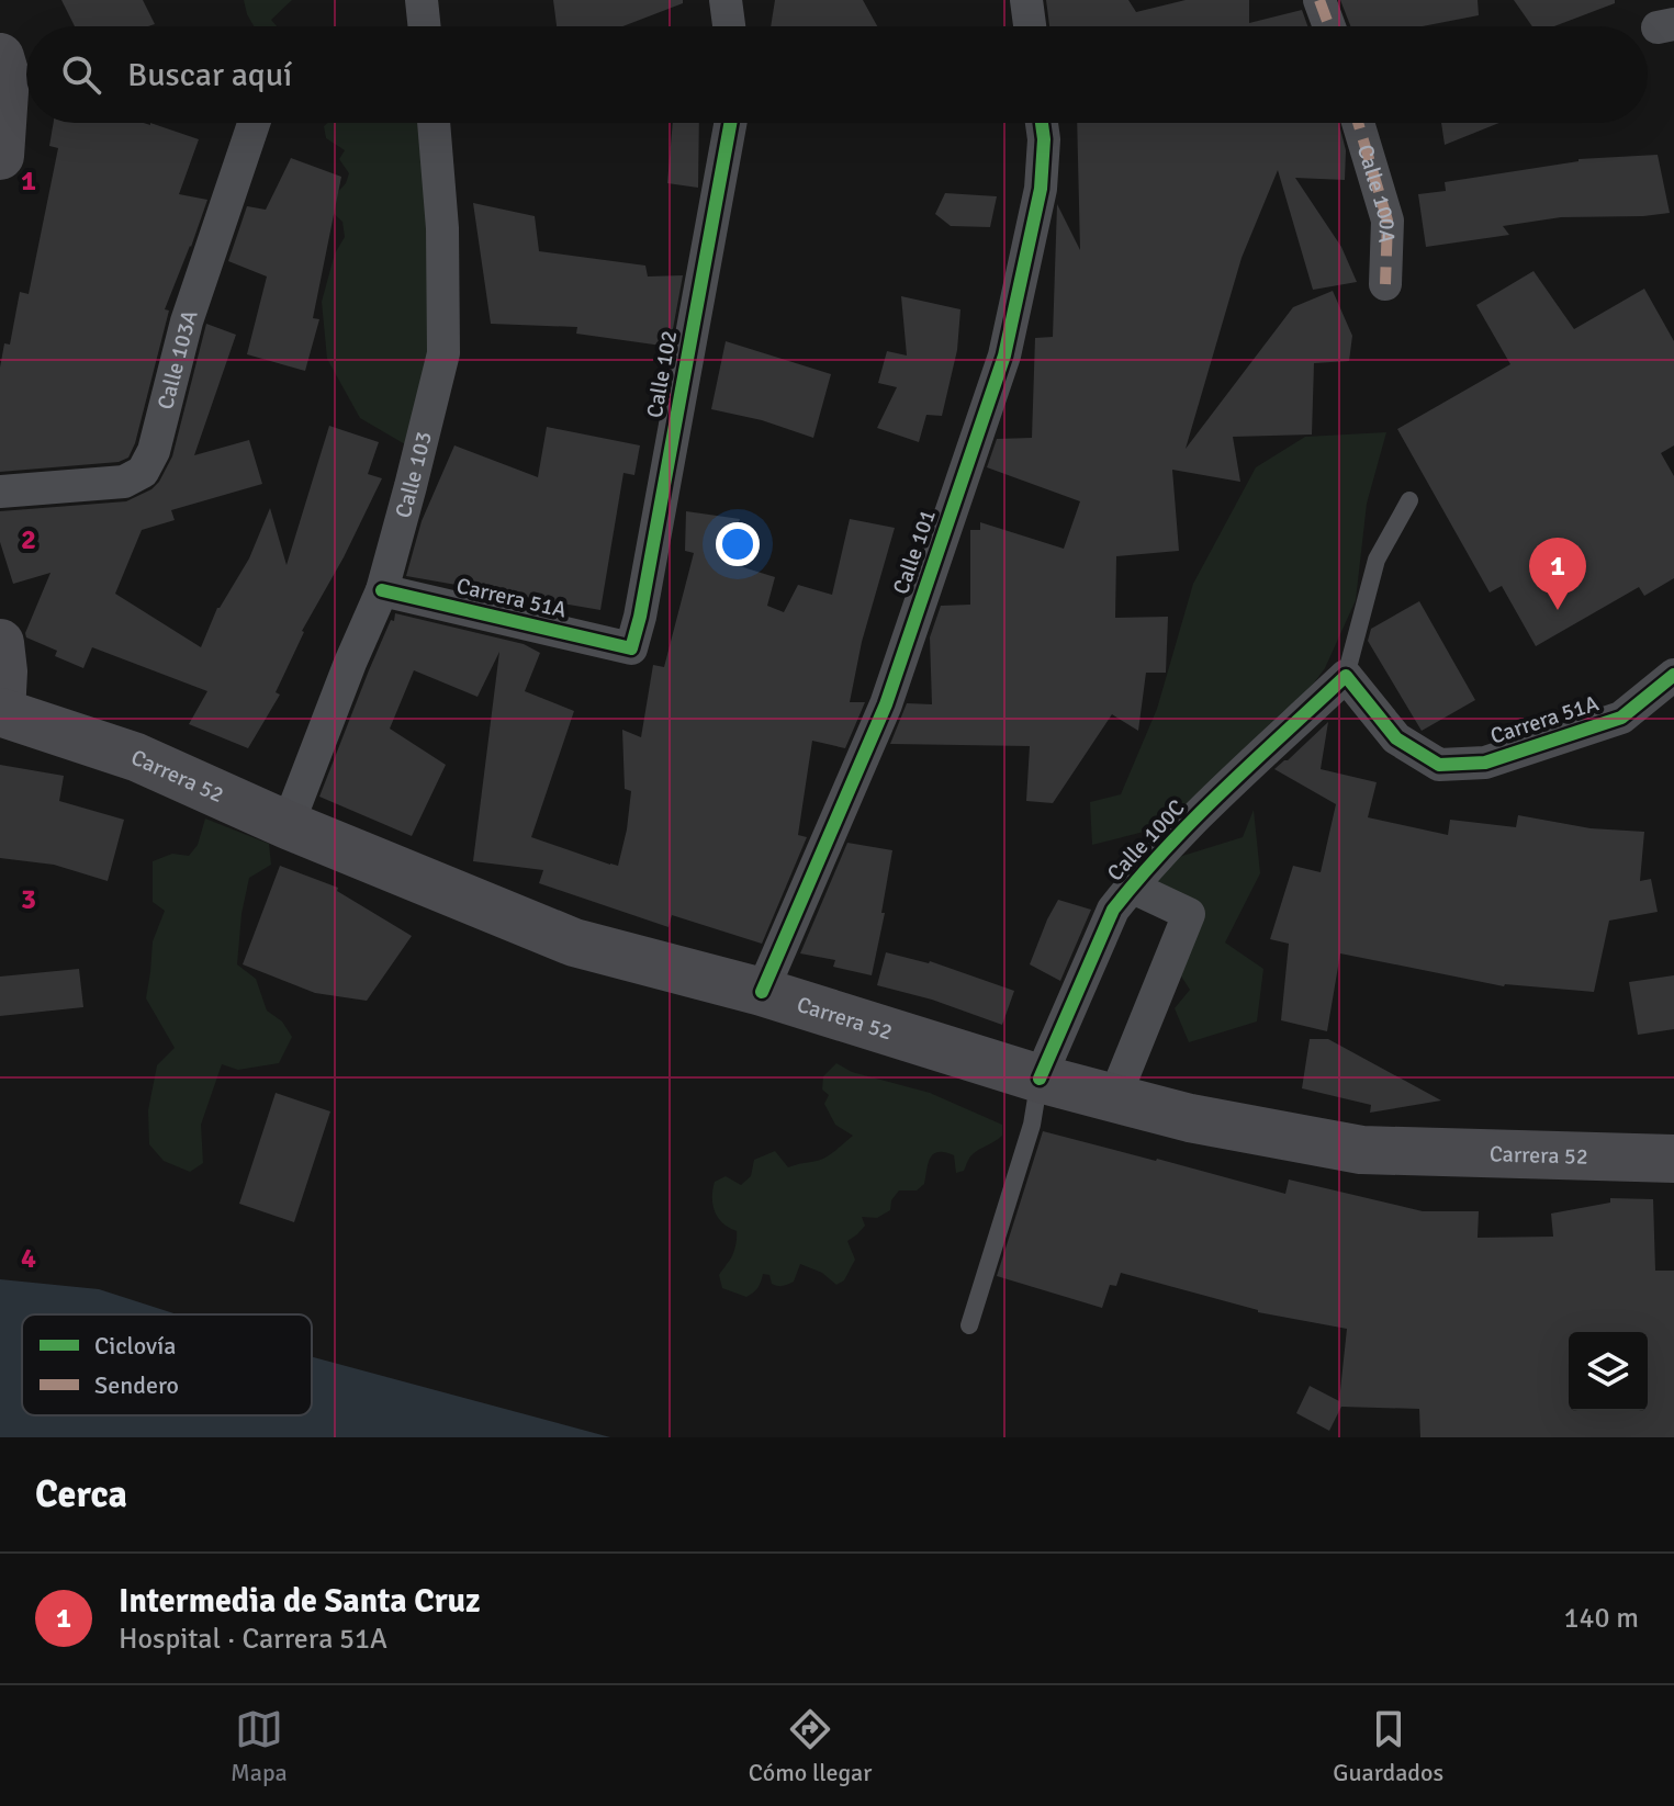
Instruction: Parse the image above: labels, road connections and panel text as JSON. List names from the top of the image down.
{
  "streets": {
    "main road": ["Carrera 52"],
    "street": [
      "Calle 100A",
      "Calle 103A",
      "Calle 102",
      "Calle 103",
      "Calle 101",
      "Carrera 51A",
      "Calle 100C"
    ]
  },
  "crossings": [
    ["Calle 102", "Carrera 51A"],
    ["Calle 103", "Carrera 51A"],
    ["Calle 103", "Carrera 52"],
    ["Calle 101", "Carrera 52"],
    ["Carrera 51A", "Calle 100C"],
    ["Carrera 52", "Calle 100C"]
  ],
  "legend": ["Ciclovía", "Sendero"],
  "page": {
    "search": "Buscar aquí",
    "pins": "1",
    "heading": "Cerca",
    "list": [
      {
        "mark": "1",
        "name": "Intermedia de Santa Cruz",
        "note": "Hospital · Carrera 51A",
        "value": "140 m"
      }
    ],
    "nav": ["Mapa", "Cómo llegar", "Guardados"]
  },
  "grid": {
    "rows": [
      "1",
      "2",
      "3",
      "4"
    ]
  }
}
